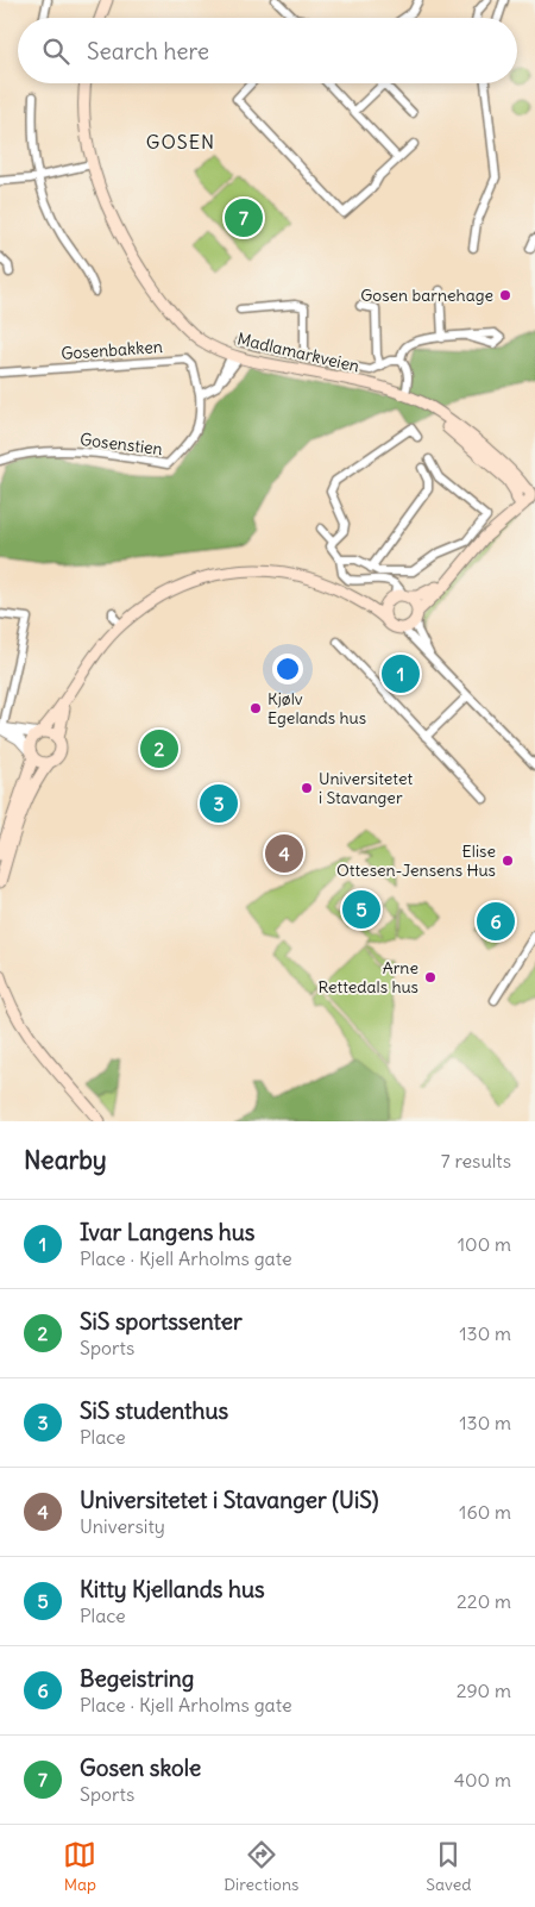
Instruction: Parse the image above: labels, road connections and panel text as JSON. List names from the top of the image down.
{
  "streets": {
    "main road": ["Madlamarkveien"],
    "street": ["Gosenbakken", "Gosenstien"]
  },
  "crossings": [
    ["Gosenbakken", "Gosenstien"]
  ],
  "districts": ["GOSEN"],
  "places": [
    "Gosen barnehage",
    "Kjølv Egelands hus",
    "Universitetet i Stavanger",
    "Elise Ottesen-Jensens Hus",
    "Arne Rettedals hus"
  ],
  "page": {
    "search": "Search here",
    "pins": [
      "7",
      "1",
      "2",
      "3",
      "4",
      "5",
      "6"
    ],
    "heading": ["Nearby", "7 results"],
    "list": [
      {
        "mark": "1",
        "name": "Ivar Langens hus",
        "note": "Place · Kjell Arholms gate",
        "value": "100 m"
      },
      {
        "mark": "2",
        "name": "SiS sportssenter",
        "note": "Sports",
        "value": "130 m"
      },
      {
        "mark": "3",
        "name": "SiS studenthus",
        "note": "Place",
        "value": "130 m"
      },
      {
        "mark": "4",
        "name": "Universitetet i Stavanger (UiS)",
        "note": "University",
        "value": "160 m"
      },
      {
        "mark": "5",
        "name": "Kitty Kjellands hus",
        "note": "Place",
        "value": "220 m"
      },
      {
        "mark": "6",
        "name": "Begeistring",
        "note": "Place · Kjell Arholms gate",
        "value": "290 m"
      },
      {
        "mark": "7",
        "name": "Gosen skole",
        "note": "Sports",
        "value": "400 m"
      }
    ],
    "nav": ["Map", "Directions", "Saved"]
  }
}
